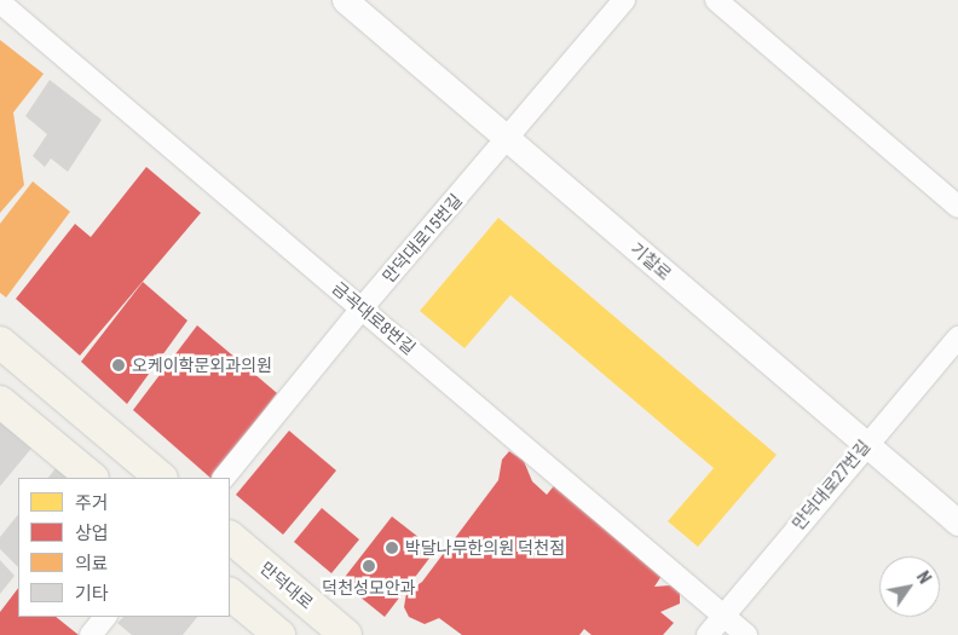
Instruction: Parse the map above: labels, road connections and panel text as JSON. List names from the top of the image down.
{
  "streets": {
    "main road": ["만덕대로"],
    "street": [
      "만덕대로15번길",
      "기찰로",
      "금곡대로8번길",
      "만덕대로27번길"
    ]
  },
  "crossings": [
    ["만덕대로15번길", "기찰로"],
    ["만덕대로15번길", "금곡대로8번길"],
    ["기찰로", "만덕대로27번길"],
    ["금곡대로8번길", "만덕대로27번길"]
  ],
  "places": ["오케이학문외과의원", "박달나무한의원 덕천점", "덕천성모안과"],
  "legend": [
    "주거",
    "상업",
    "의료",
    "기타"
  ],
  "north": "top right"
}
